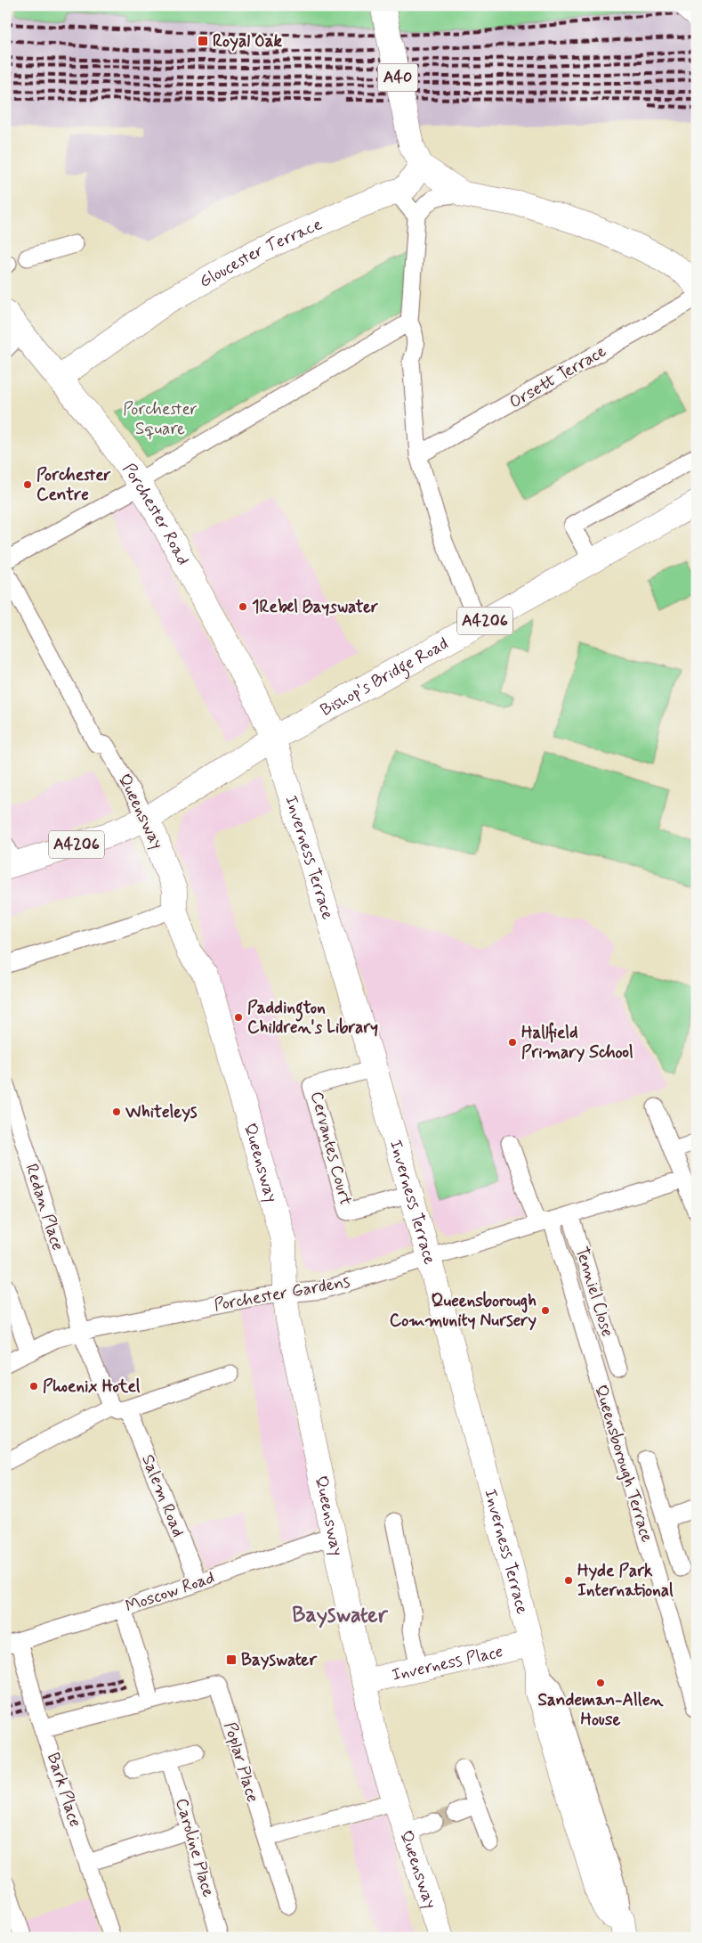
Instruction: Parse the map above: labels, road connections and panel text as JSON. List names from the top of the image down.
{
  "streets": {
    "main road": [
      "A40",
      "Gloucester Terrace",
      "Porchester Road",
      "A4206",
      "Bishop's Bridge Road",
      "Queensway",
      "Inverness Terrace",
      "Inverness Place"
    ],
    "street": [
      "Orsett Terrace",
      "Cervantes Court",
      "Redan Place",
      "Tenniel Close",
      "Porchester Gardens",
      "Queensborough Terrace",
      "Salem Road",
      "Moscow Road",
      "Poplar Place",
      "Bark Place",
      "Caroline Place"
    ]
  },
  "crossings": [
    ["A40", "Gloucester Terrace"],
    ["Gloucester Terrace", "Porchester Road"],
    ["Porchester Road", "Bishop's Bridge Road"],
    ["Porchester Road", "Inverness Terrace"],
    ["A4206", "Bishop's Bridge Road"],
    ["A4206", "Queensway"],
    ["Bishop's Bridge Road", "Queensway"],
    ["Bishop's Bridge Road", "Inverness Terrace"],
    ["Queensway", "Porchester Gardens"],
    ["Queensway", "Moscow Road"],
    ["Queensway", "Inverness Place"],
    ["Inverness Terrace", "Cervantes Court"],
    ["Inverness Terrace", "Porchester Gardens"],
    ["Inverness Terrace", "Inverness Place"],
    ["Redan Place", "Porchester Gardens"],
    ["Redan Place", "Salem Road"],
    ["Tenniel Close", "Porchester Gardens"],
    ["Porchester Gardens", "Queensborough Terrace"],
    ["Salem Road", "Moscow Road"],
    ["Moscow Road", "Bark Place"],
    ["Poplar Place", "Bark Place"]
  ],
  "districts": ["Bayswater"],
  "parks": ["Porchester Square"],
  "places": {
    "transit": ["Royal Oak", "Bayswater"],
    "other": [
      "Porchester Centre",
      "1Rebel Bayswater",
      "Paddington Children's Library",
      "Hallfield Primary School",
      "Whiteleys",
      "Queensborough Community Nursery",
      "Phoenix Hotel",
      "Hyde Park International",
      "Sandeman-Allen House"
    ]
  }
}
